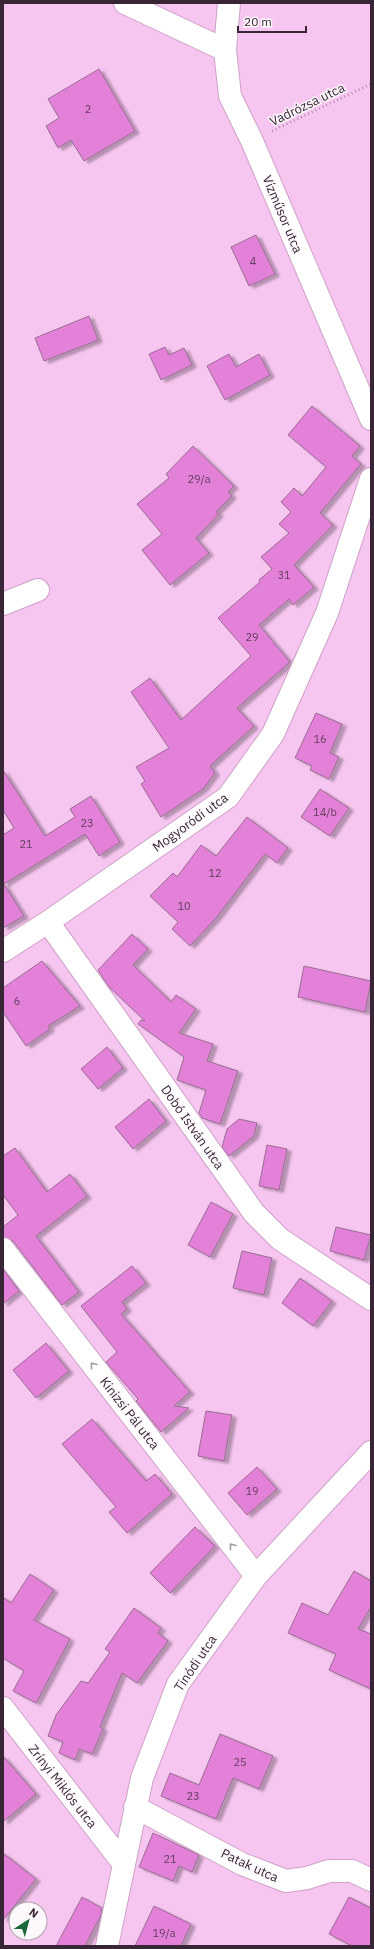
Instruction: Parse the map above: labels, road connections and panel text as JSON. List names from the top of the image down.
{
  "streets": {
    "street": [
      "Vízműsor utca",
      "Mogyoródi utca",
      "Dobó István utca",
      "Kinizsi Pál utca",
      "Tinódi utca",
      "Zrínyi Miklós utca",
      "Patak utca"
    ],
    "path": ["Vadrózsa utca"]
  },
  "crossings": [
    ["Vadrózsa utca", "Vízműsor utca"],
    ["Mogyoródi utca", "Dobó István utca"],
    ["Kinizsi Pál utca", "Tinódi utca"],
    ["Tinódi utca", "Zrínyi Miklós utca"],
    ["Tinódi utca", "Patak utca"]
  ],
  "one_way": ["Kinizsi Pál utca"],
  "house_numbers": [
    "2",
    "4",
    "29/a",
    "31",
    "29",
    "16",
    "14/b",
    "23",
    "21",
    "12",
    "10",
    "6",
    "19",
    "25",
    "23",
    "21",
    "19/a"
  ],
  "scale_bar": "20 m",
  "north": "top right"
}
